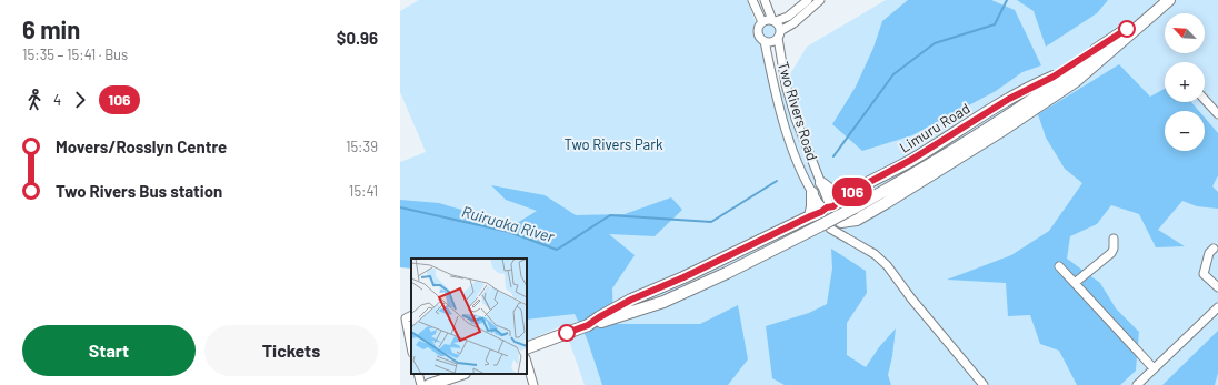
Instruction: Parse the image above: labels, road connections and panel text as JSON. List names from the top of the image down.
{
  "streets": {
    "main road": ["Limuru Road"],
    "street": ["Two Rivers Road"]
  },
  "crossings": [
    ["Two Rivers Road", "Limuru Road"]
  ],
  "water": ["Ruiruaka River"],
  "parks": ["Two Rivers Park"],
  "lines": ["bus line 106"],
  "north": "top left",
  "page": {
    "heading": ["6 min", "15:35 – 15:41 · Bus", "$0.96"],
    "on_map": "106",
    "map_buttons": ["+", "−"],
    "legs": ["4", "106"],
    "list": [
      {
        "name": "Movers/Rosslyn Centre",
        "value": "15:39"
      },
      {
        "name": "Two Rivers Bus station",
        "value": "15:41"
      }
    ],
    "buttons": ["Start", "Tickets"]
  }
}
